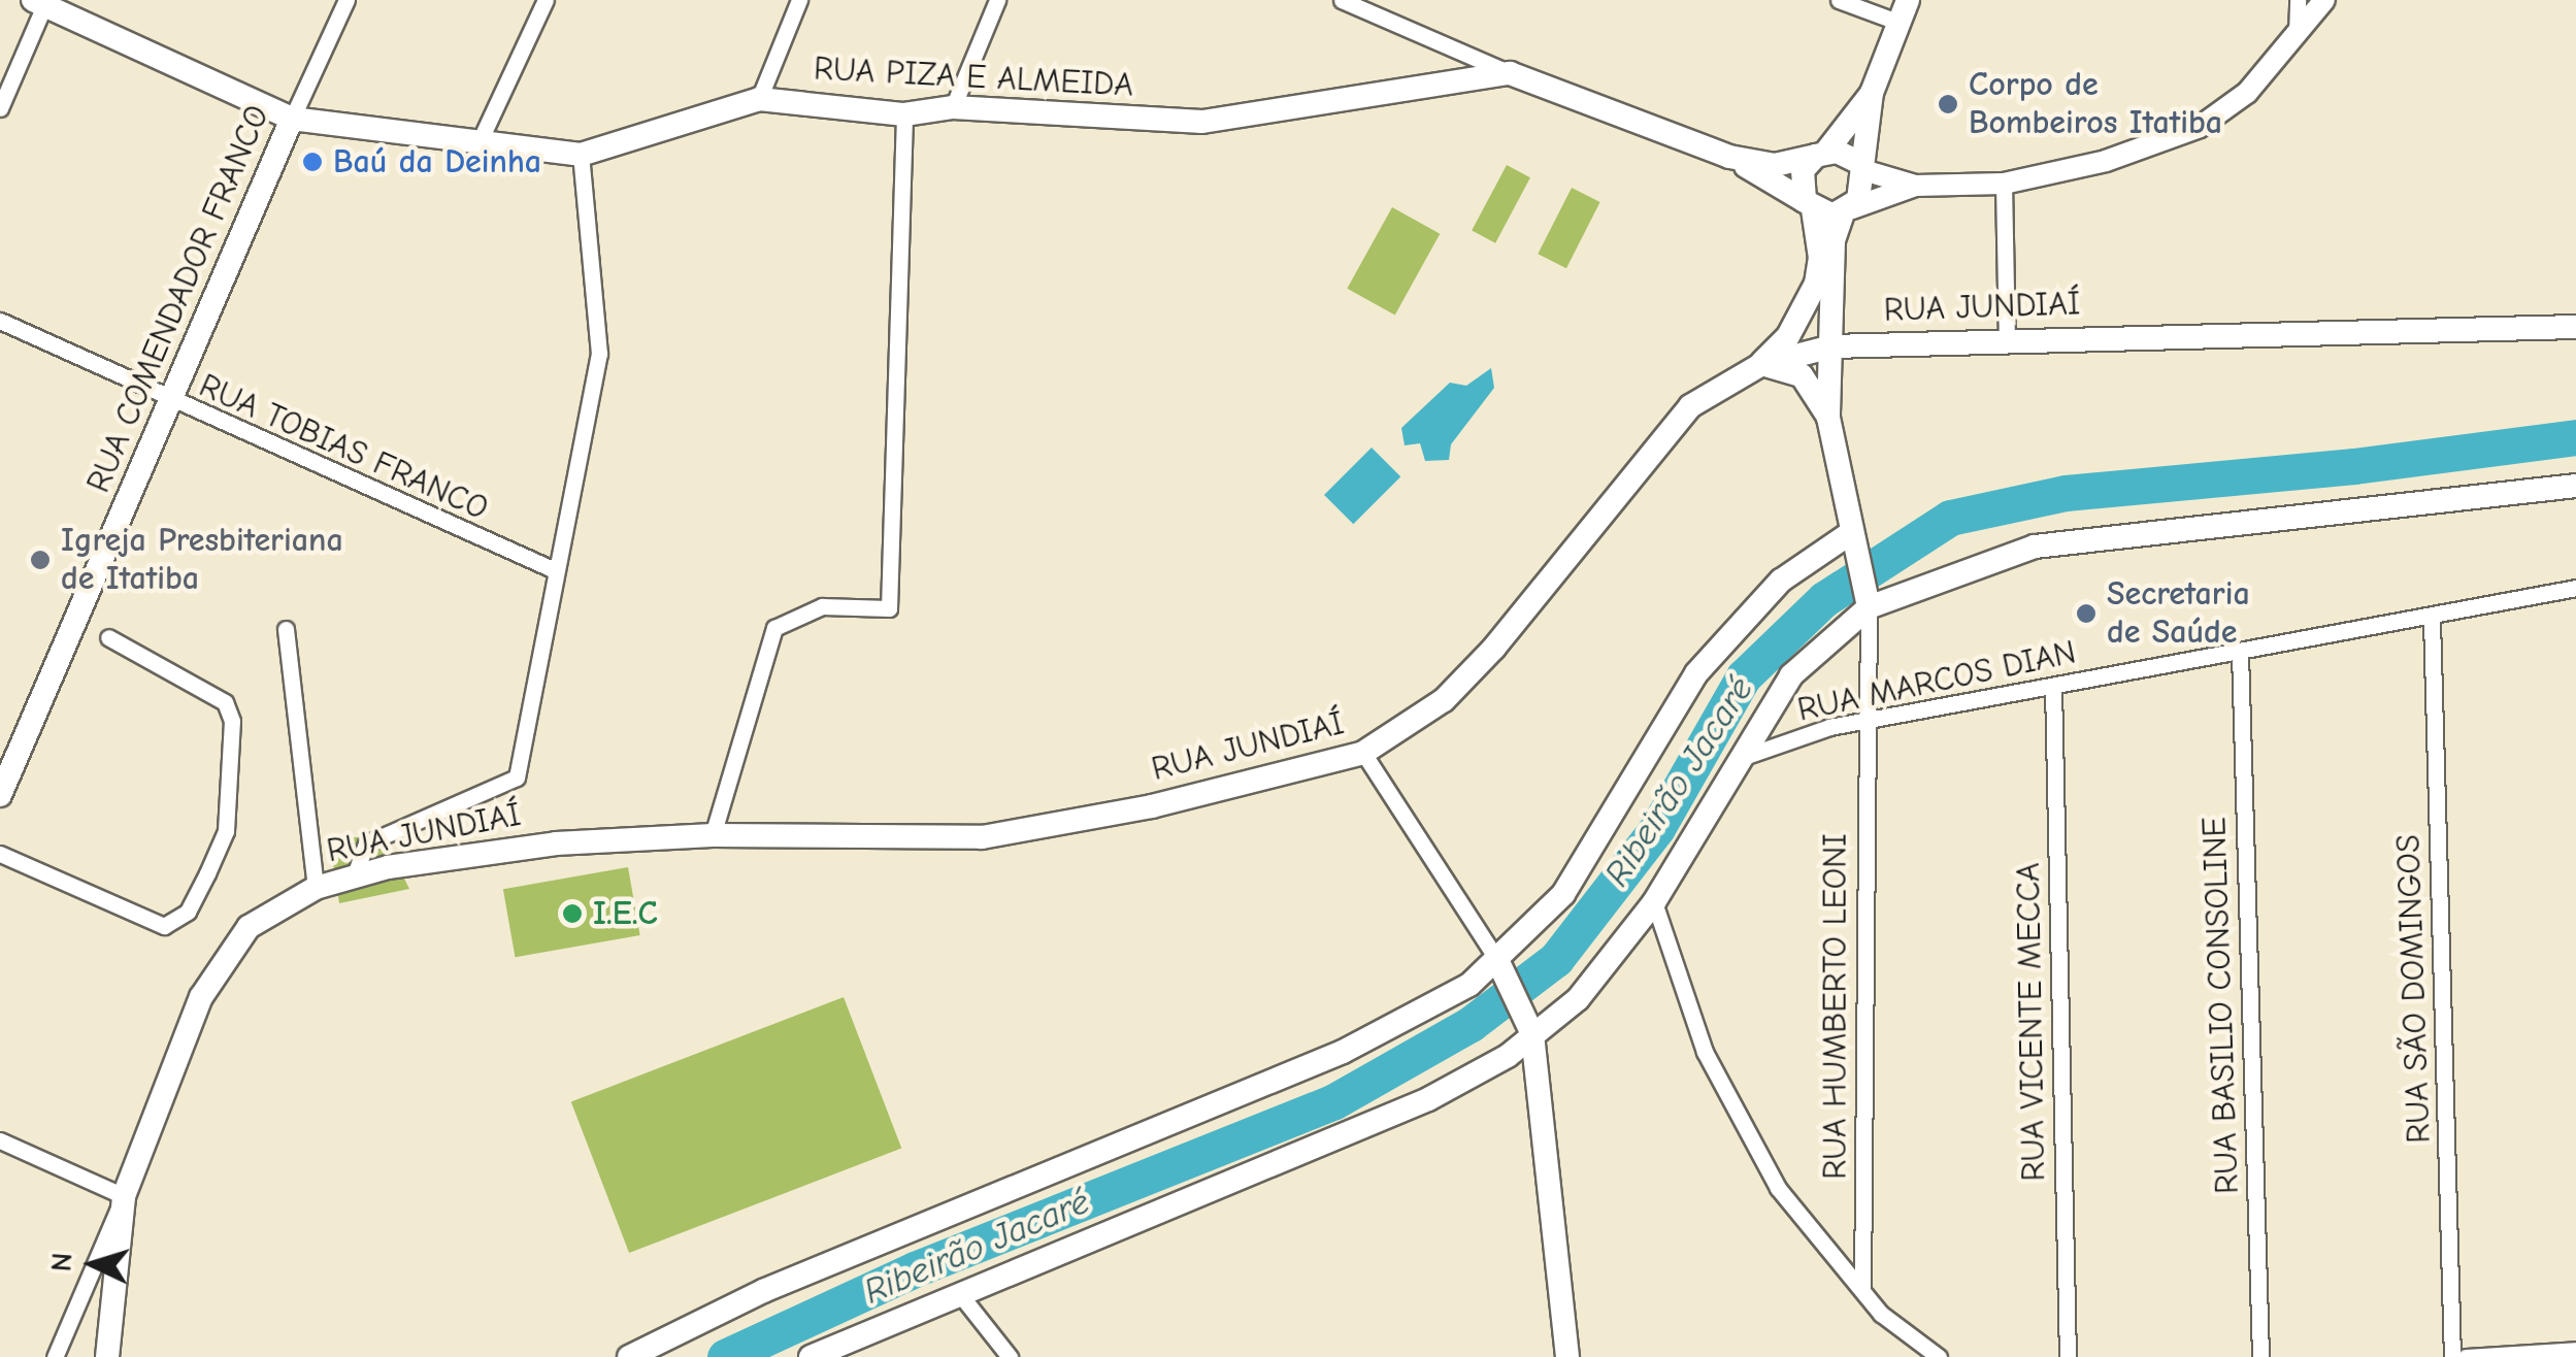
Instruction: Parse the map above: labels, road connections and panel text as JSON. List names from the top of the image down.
{
  "streets": {
    "main road": ["RUA PIZA E ALMEIDA", "RUA COMENDADOR FRANCO", "RUA JUNDIAÍ"],
    "street": [
      "RUA TOBIAS FRANCO",
      "RUA MARCOS DIAN",
      "RUA SÃO DOMINGOS",
      "RUA BASILIO CONSOLINE",
      "RUA HUMBERTO LEONI",
      "RUA VICENTE MECCA"
    ]
  },
  "crossings": [
    ["RUA PIZA E ALMEIDA", "RUA COMENDADOR FRANCO"],
    ["RUA COMENDADOR FRANCO", "RUA TOBIAS FRANCO"],
    ["RUA MARCOS DIAN", "RUA SÃO DOMINGOS"],
    ["RUA MARCOS DIAN", "RUA BASILIO CONSOLINE"],
    ["RUA MARCOS DIAN", "RUA HUMBERTO LEONI"],
    ["RUA MARCOS DIAN", "RUA VICENTE MECCA"]
  ],
  "water": ["Ribeirão Jacaré"],
  "places": [
    "Corpo de Bombeiros Itatiba",
    "Baú da Deinha",
    "Igreja Presbiteriana de Itatiba",
    "Secretaria de Saúde",
    "I.E.C"
  ],
  "north": "left"
}
